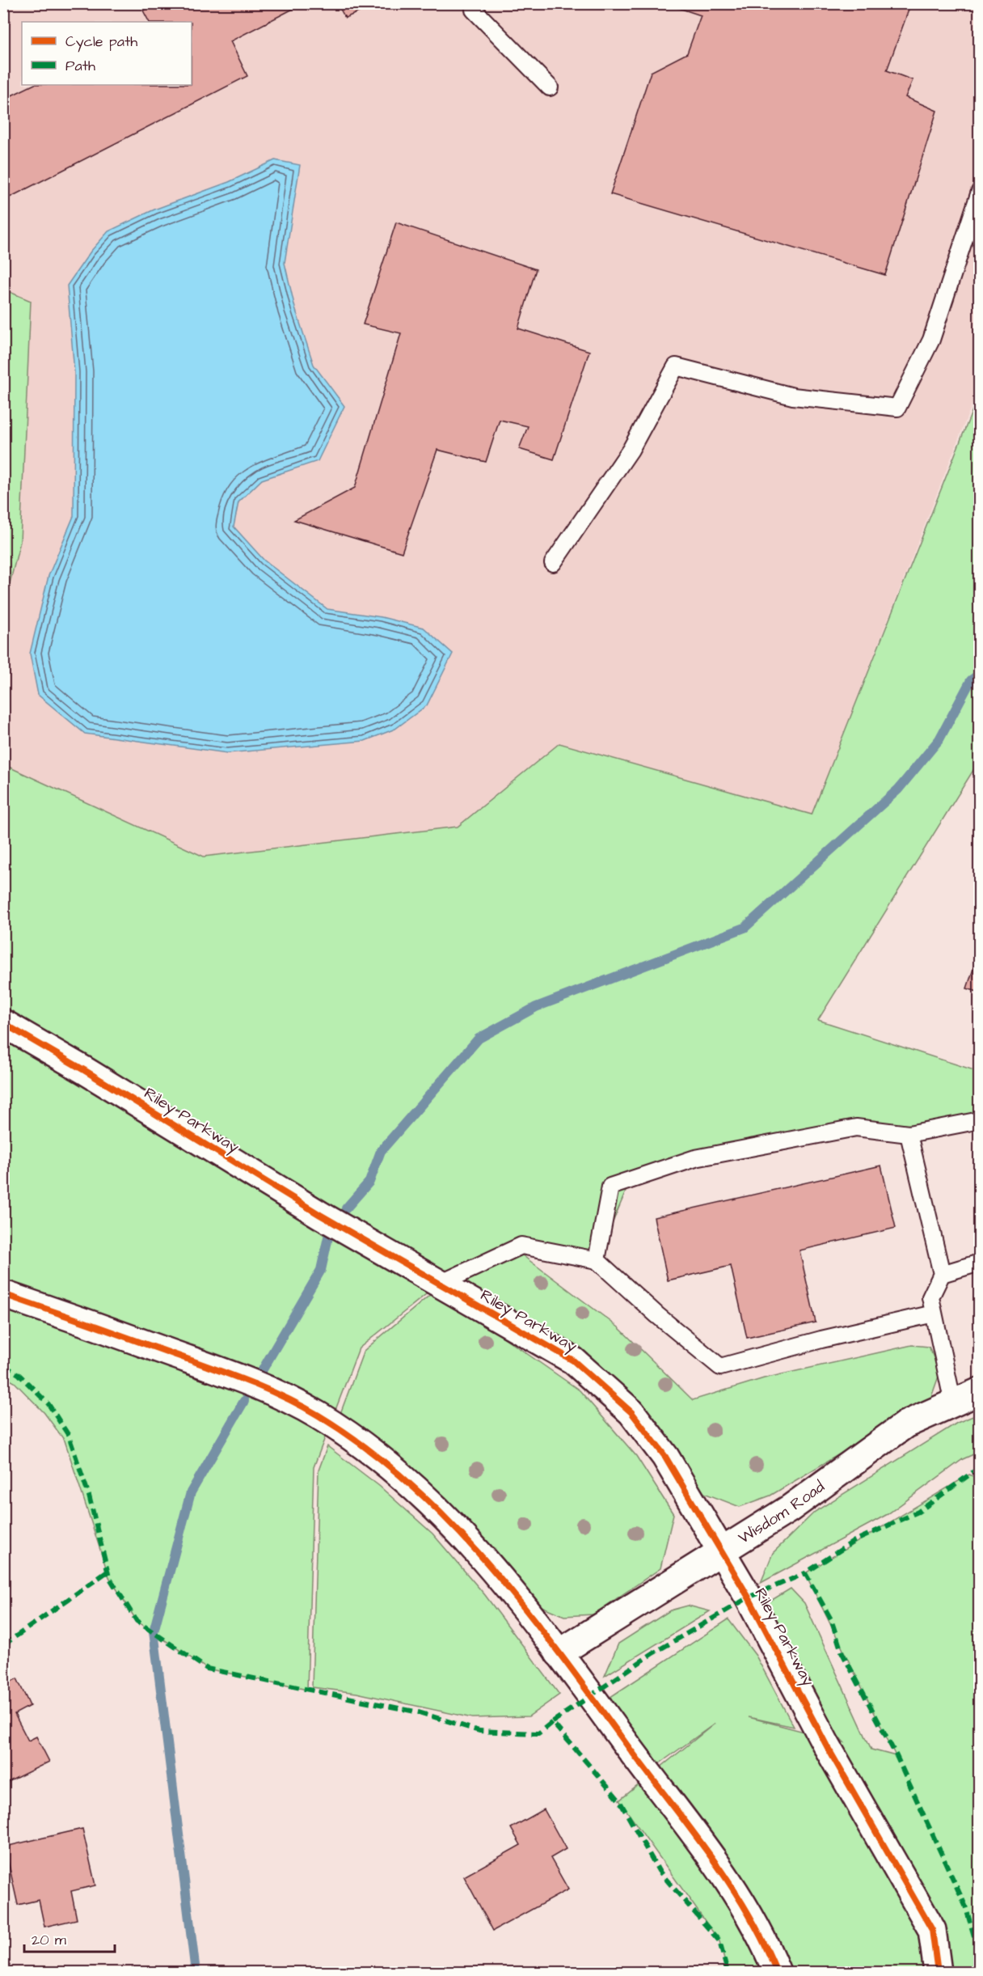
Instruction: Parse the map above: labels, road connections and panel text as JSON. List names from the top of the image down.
{
  "streets": {
    "street": ["Riley Parkway", "Wisdom Road"]
  },
  "crossings": [
    ["Riley Parkway", "Wisdom Road"]
  ],
  "legend": ["Cycle path", "Path"],
  "scale_bar": "20 m"
}
